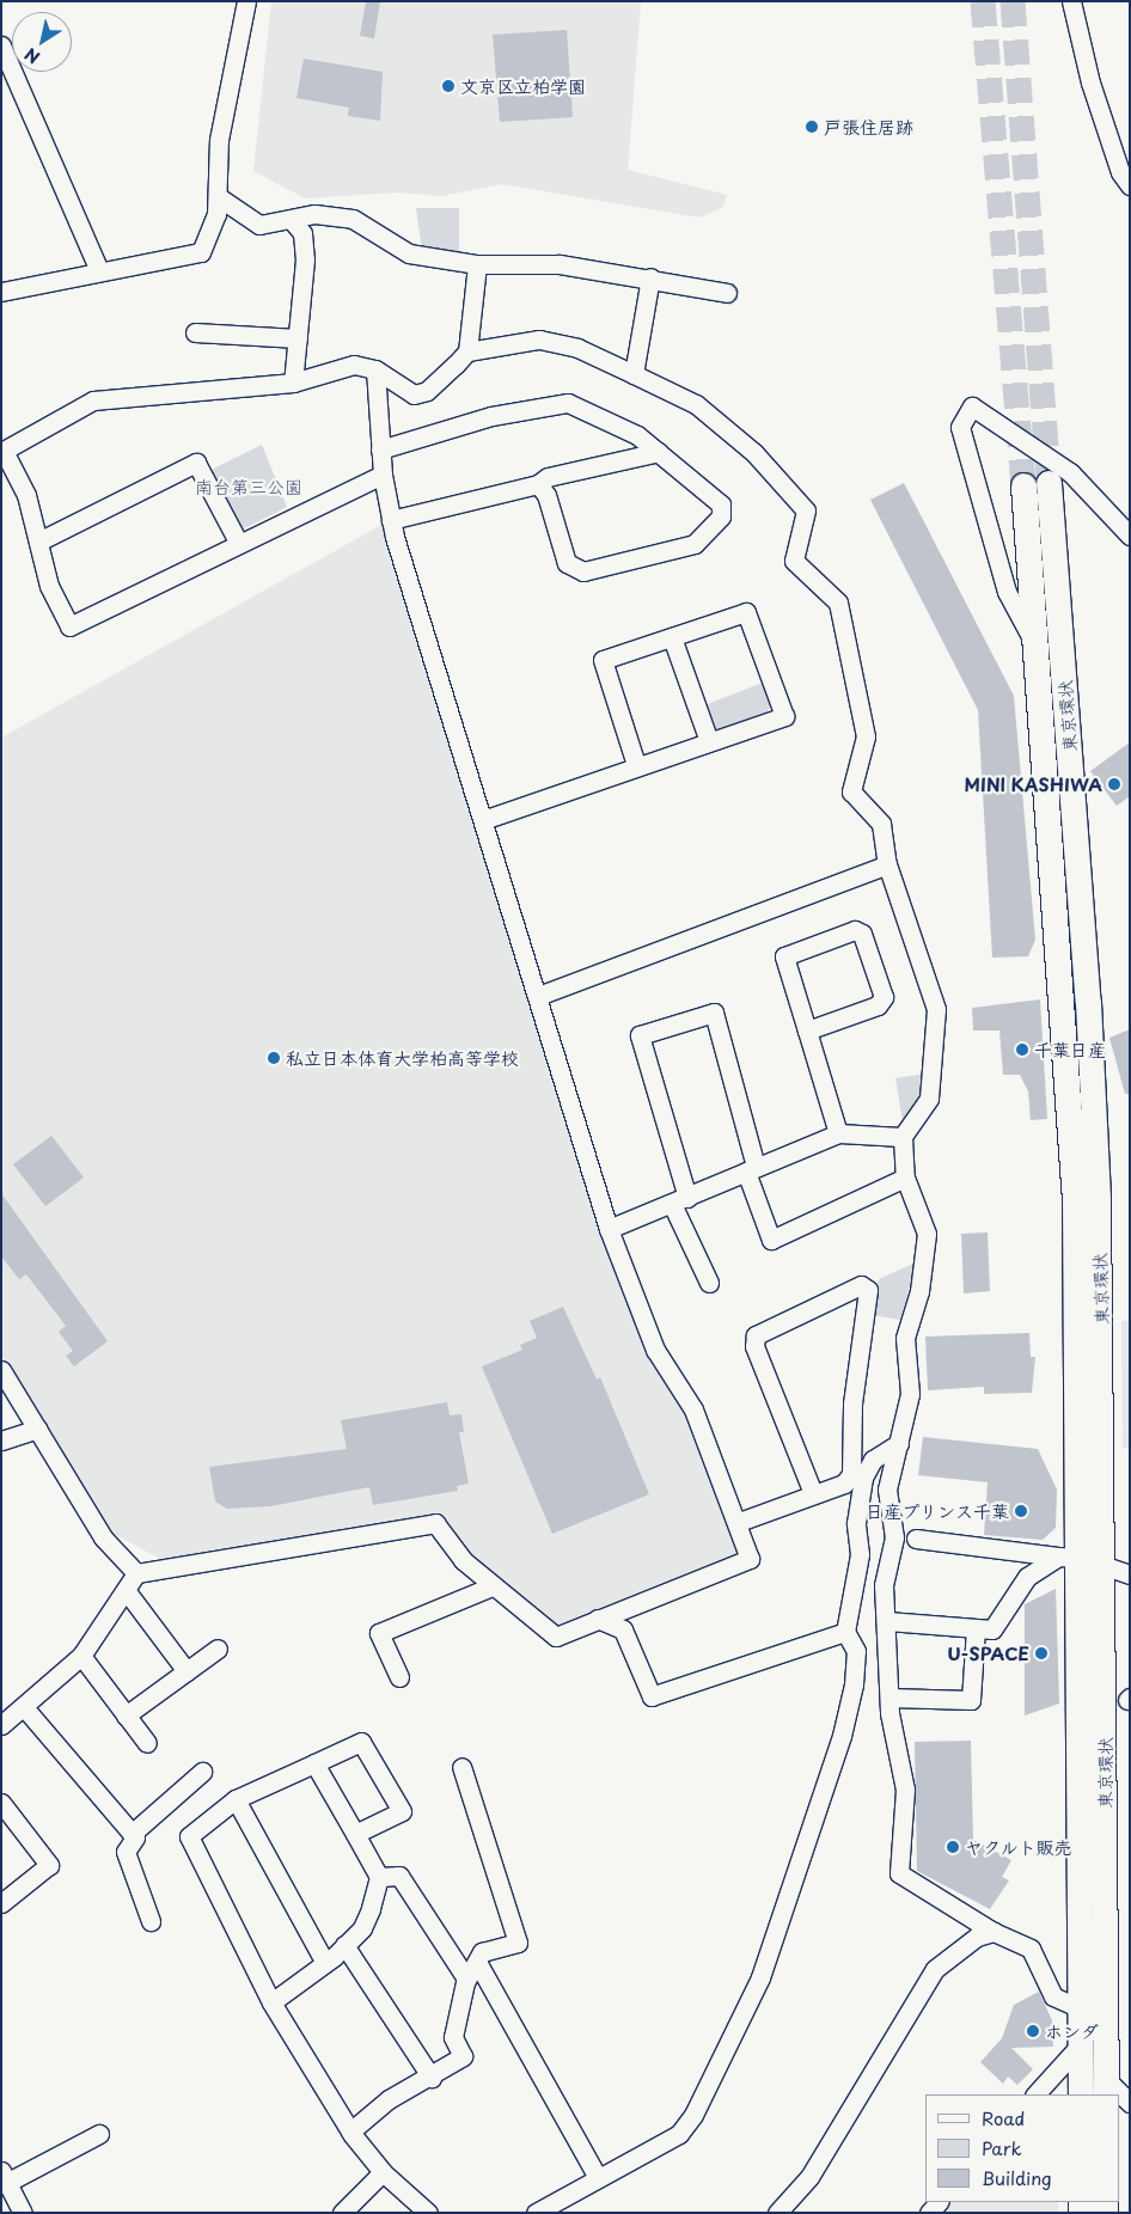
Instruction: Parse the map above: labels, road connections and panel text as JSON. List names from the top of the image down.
{
  "streets": {
    "highway": ["東京環状"]
  },
  "parks": ["南台第三公園"],
  "places": [
    "文京区立柏学園",
    "戸張住居跡",
    "MINI KASHIWA",
    "千葉日産",
    "私立日本体育大学柏高等学校",
    "日産プリンス千葉",
    "U-SPACE",
    "ヤクルト販売",
    "ホンダ"
  ],
  "legend": ["Road", "Park", "Building"],
  "north": "bottom left"
}
